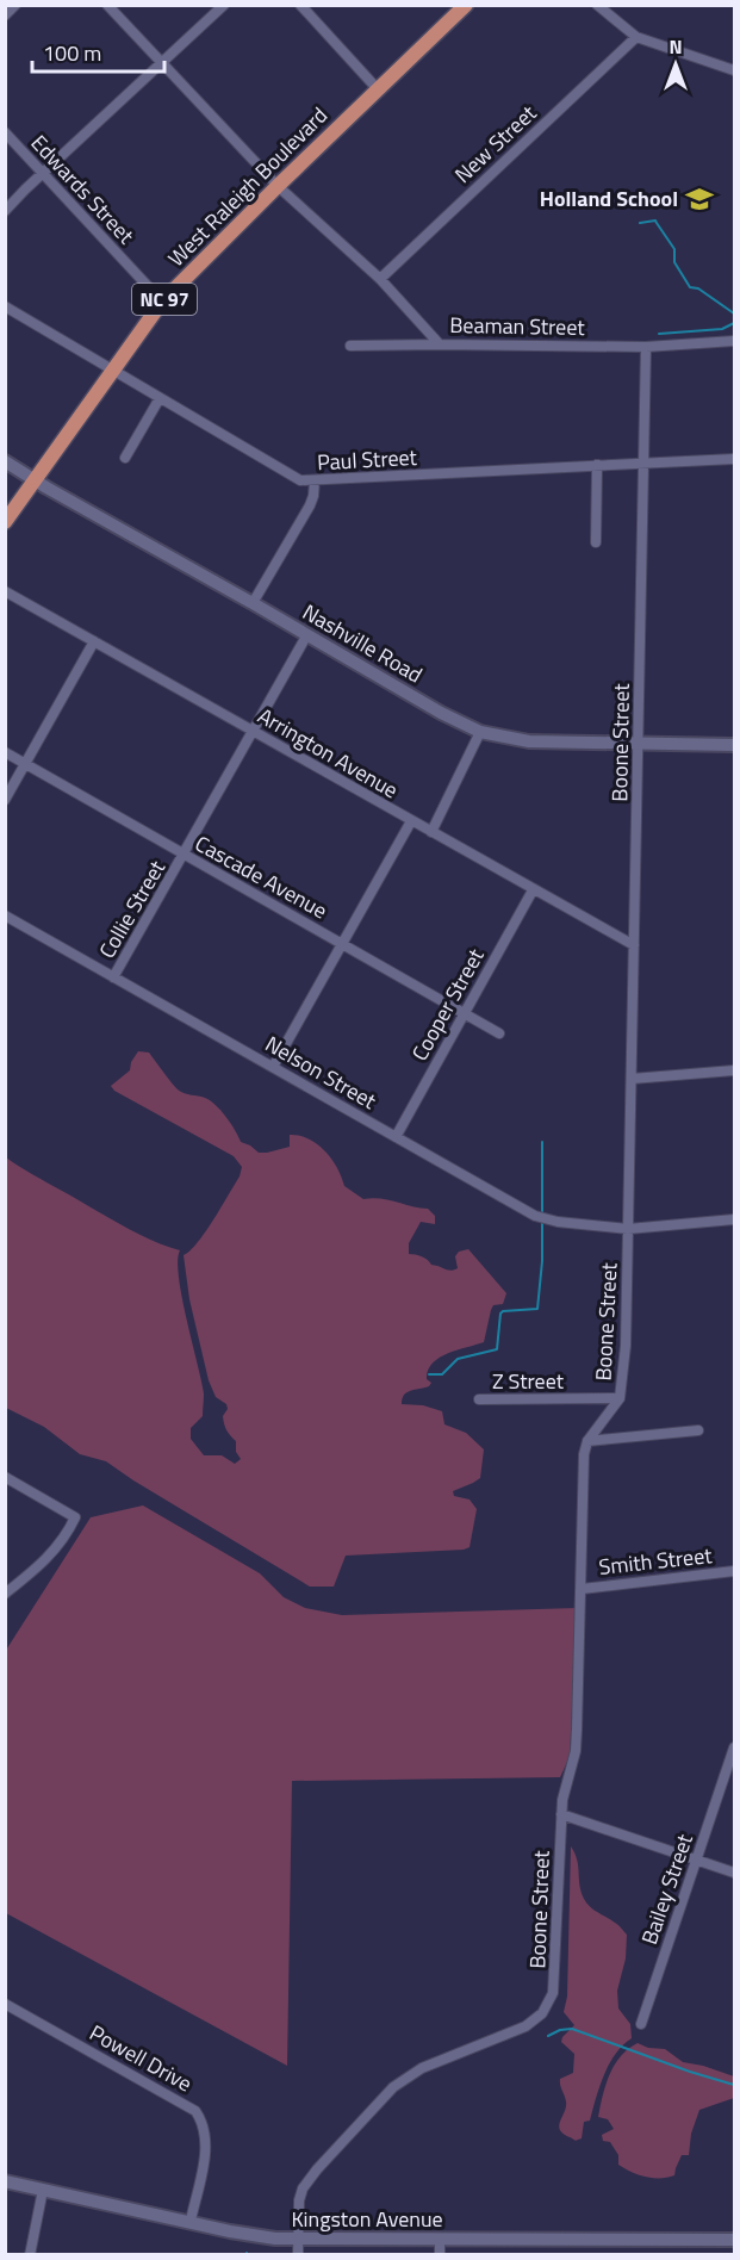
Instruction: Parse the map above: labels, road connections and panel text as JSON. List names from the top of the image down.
{
  "streets": {
    "main road": [
      "West Raleigh Boulevard",
      "NC 97",
      "Nashville Road",
      "Kingston Avenue"
    ],
    "street": [
      "New Street",
      "Edwards Street",
      "Beaman Street",
      "Paul Street",
      "Boone Street",
      "Arrington Avenue",
      "Cascade Avenue",
      "Collie Street",
      "Cooper Street",
      "Nelson Street",
      "Z Street",
      "Smith Street",
      "Bailey Street",
      "Powell Drive"
    ]
  },
  "crossings": [
    ["New Street", "Beaman Street"],
    ["West Raleigh Boulevard", "Edwards Street"],
    ["West Raleigh Boulevard", "Beaman Street"],
    ["West Raleigh Boulevard", "Paul Street"],
    ["West Raleigh Boulevard", "Nashville Road"],
    ["Beaman Street", "Boone Street"],
    ["Paul Street", "Boone Street"],
    ["Nashville Road", "Boone Street"],
    ["Nashville Road", "Collie Street"],
    ["Boone Street", "Arrington Avenue"],
    ["Boone Street", "Nelson Street"],
    ["Boone Street", "Z Street"],
    ["Boone Street", "Smith Street"],
    ["Boone Street", "Kingston Avenue"],
    ["Arrington Avenue", "Collie Street"],
    ["Arrington Avenue", "Cooper Street"],
    ["Cascade Avenue", "Collie Street"],
    ["Cascade Avenue", "Cooper Street"],
    ["Collie Street", "Nelson Street"],
    ["Cooper Street", "Nelson Street"],
    ["Powell Drive", "Kingston Avenue"]
  ],
  "places": {
    "school or university": ["Holland School"]
  },
  "scale_bar": "100 m",
  "north": "top"
}
